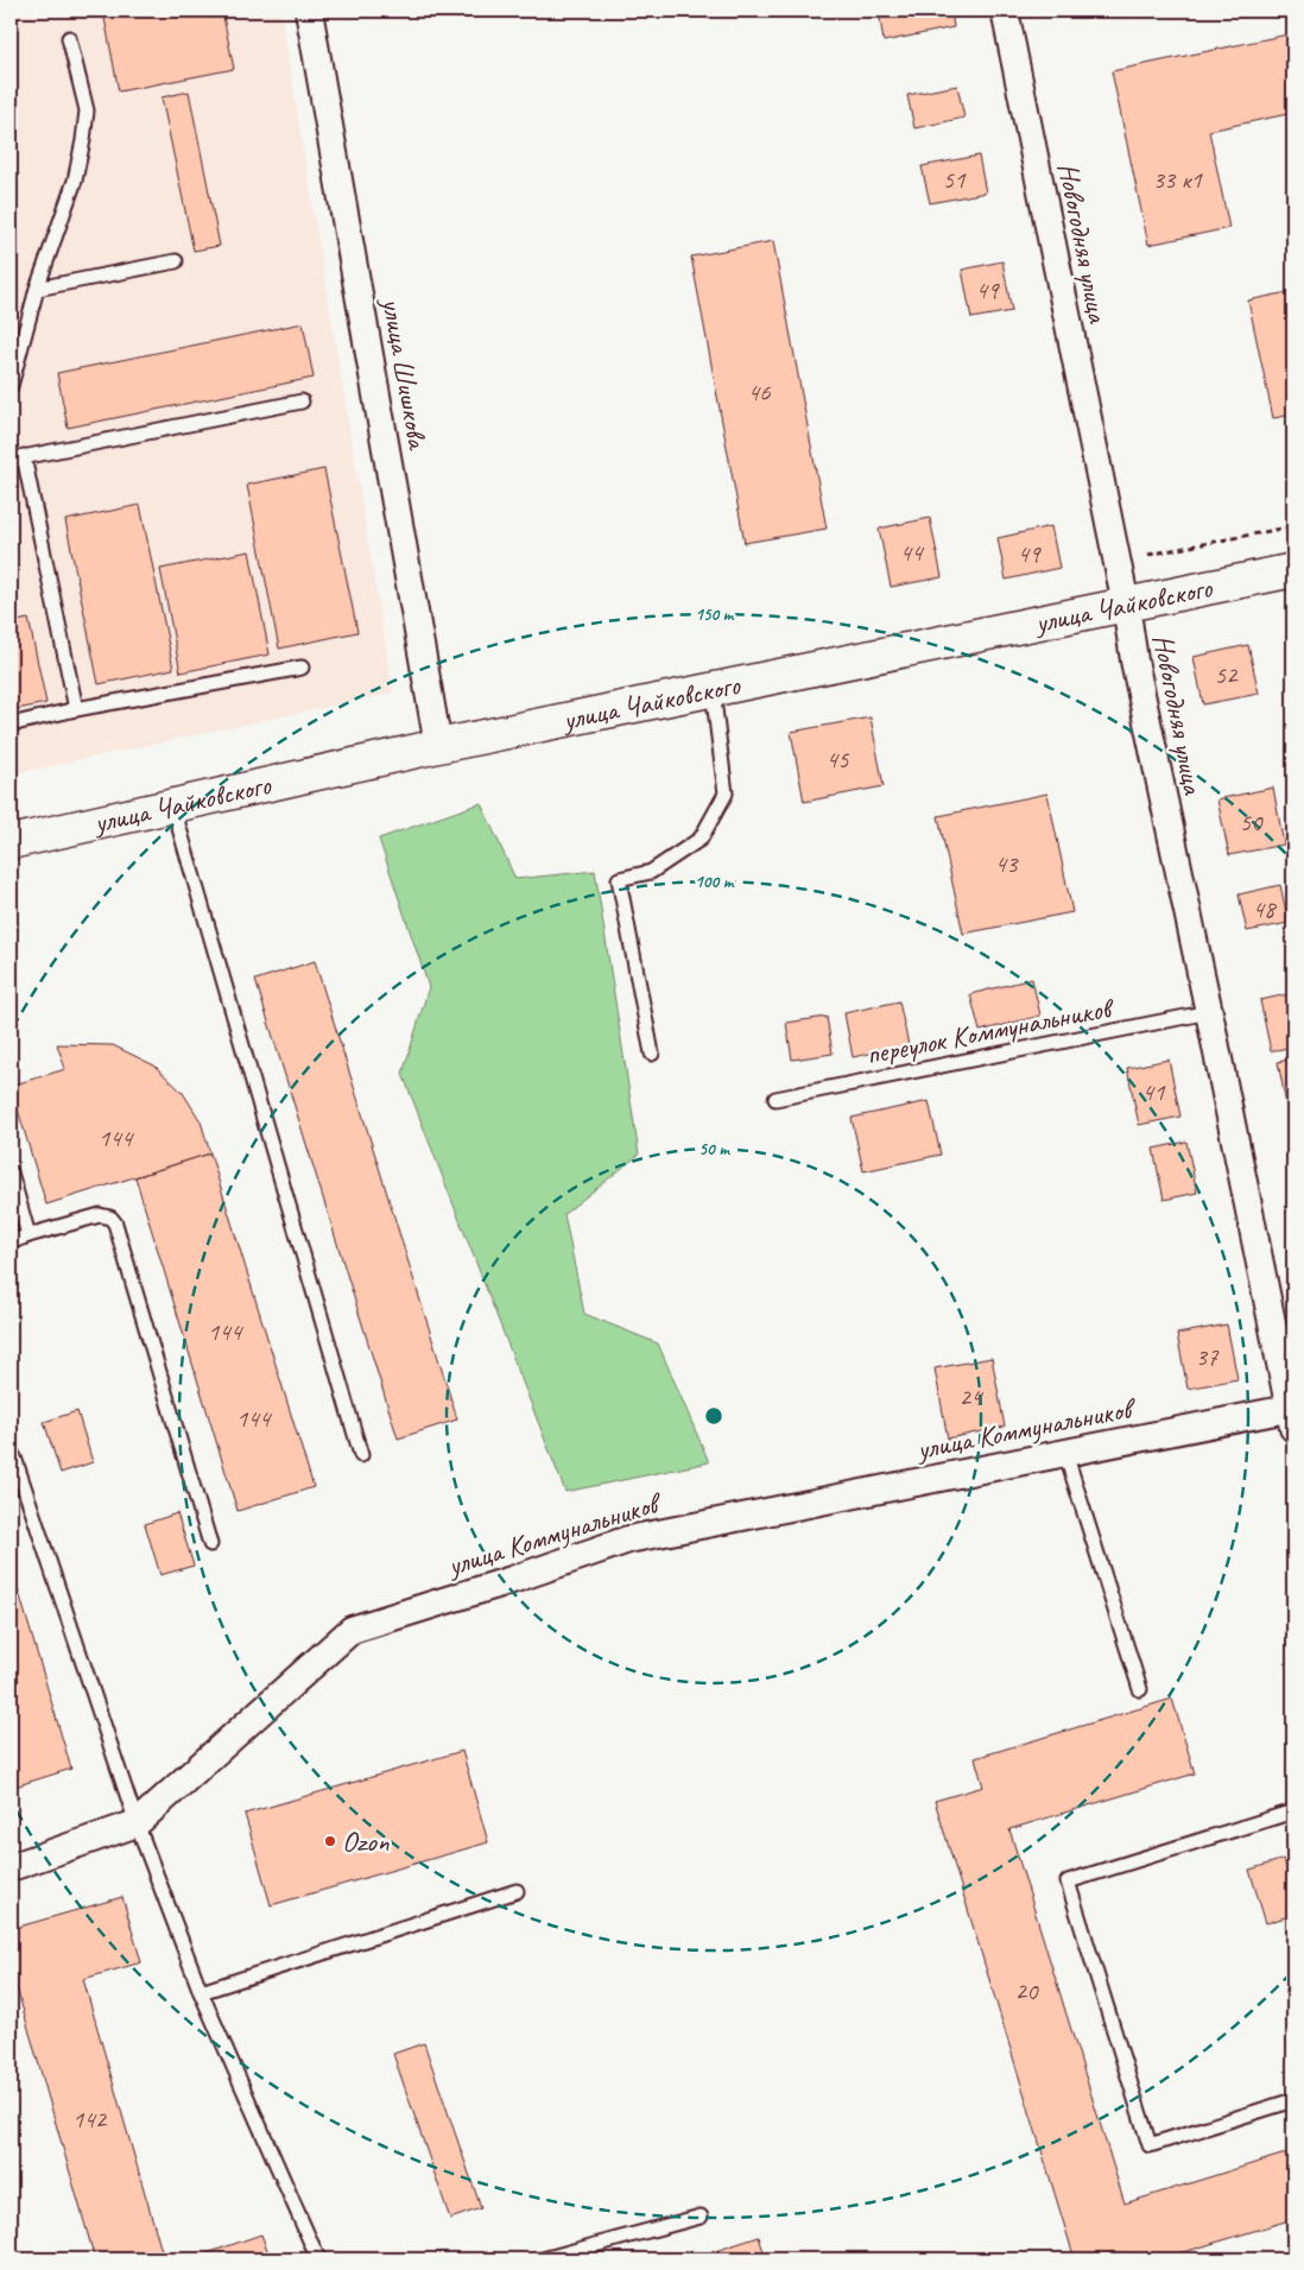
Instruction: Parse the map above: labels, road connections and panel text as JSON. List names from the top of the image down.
{
  "streets": {
    "street": [
      "Новогодняя улица",
      "улица Шишкова",
      "улица Чайковского",
      "улица Коммунальников"
    ],
    "lane": ["переулок Коммунальников"]
  },
  "crossings": [
    ["Новогодняя улица", "улица Чайковского"],
    ["Новогодняя улица", "переулок Коммунальников"],
    ["Новогодняя улица", "улица Коммунальников"],
    ["улица Шишкова", "улица Чайковского"]
  ],
  "places": ["Ozon"],
  "house_numbers": [
    "51",
    "33 к1",
    "49",
    "46",
    "44",
    "49",
    "52",
    "45",
    "50",
    "43",
    "48",
    "41",
    "144",
    "144",
    "37",
    "24",
    "144",
    "20",
    "142"
  ],
  "rings": ["150 m", "100 m", "50 m"]
}
